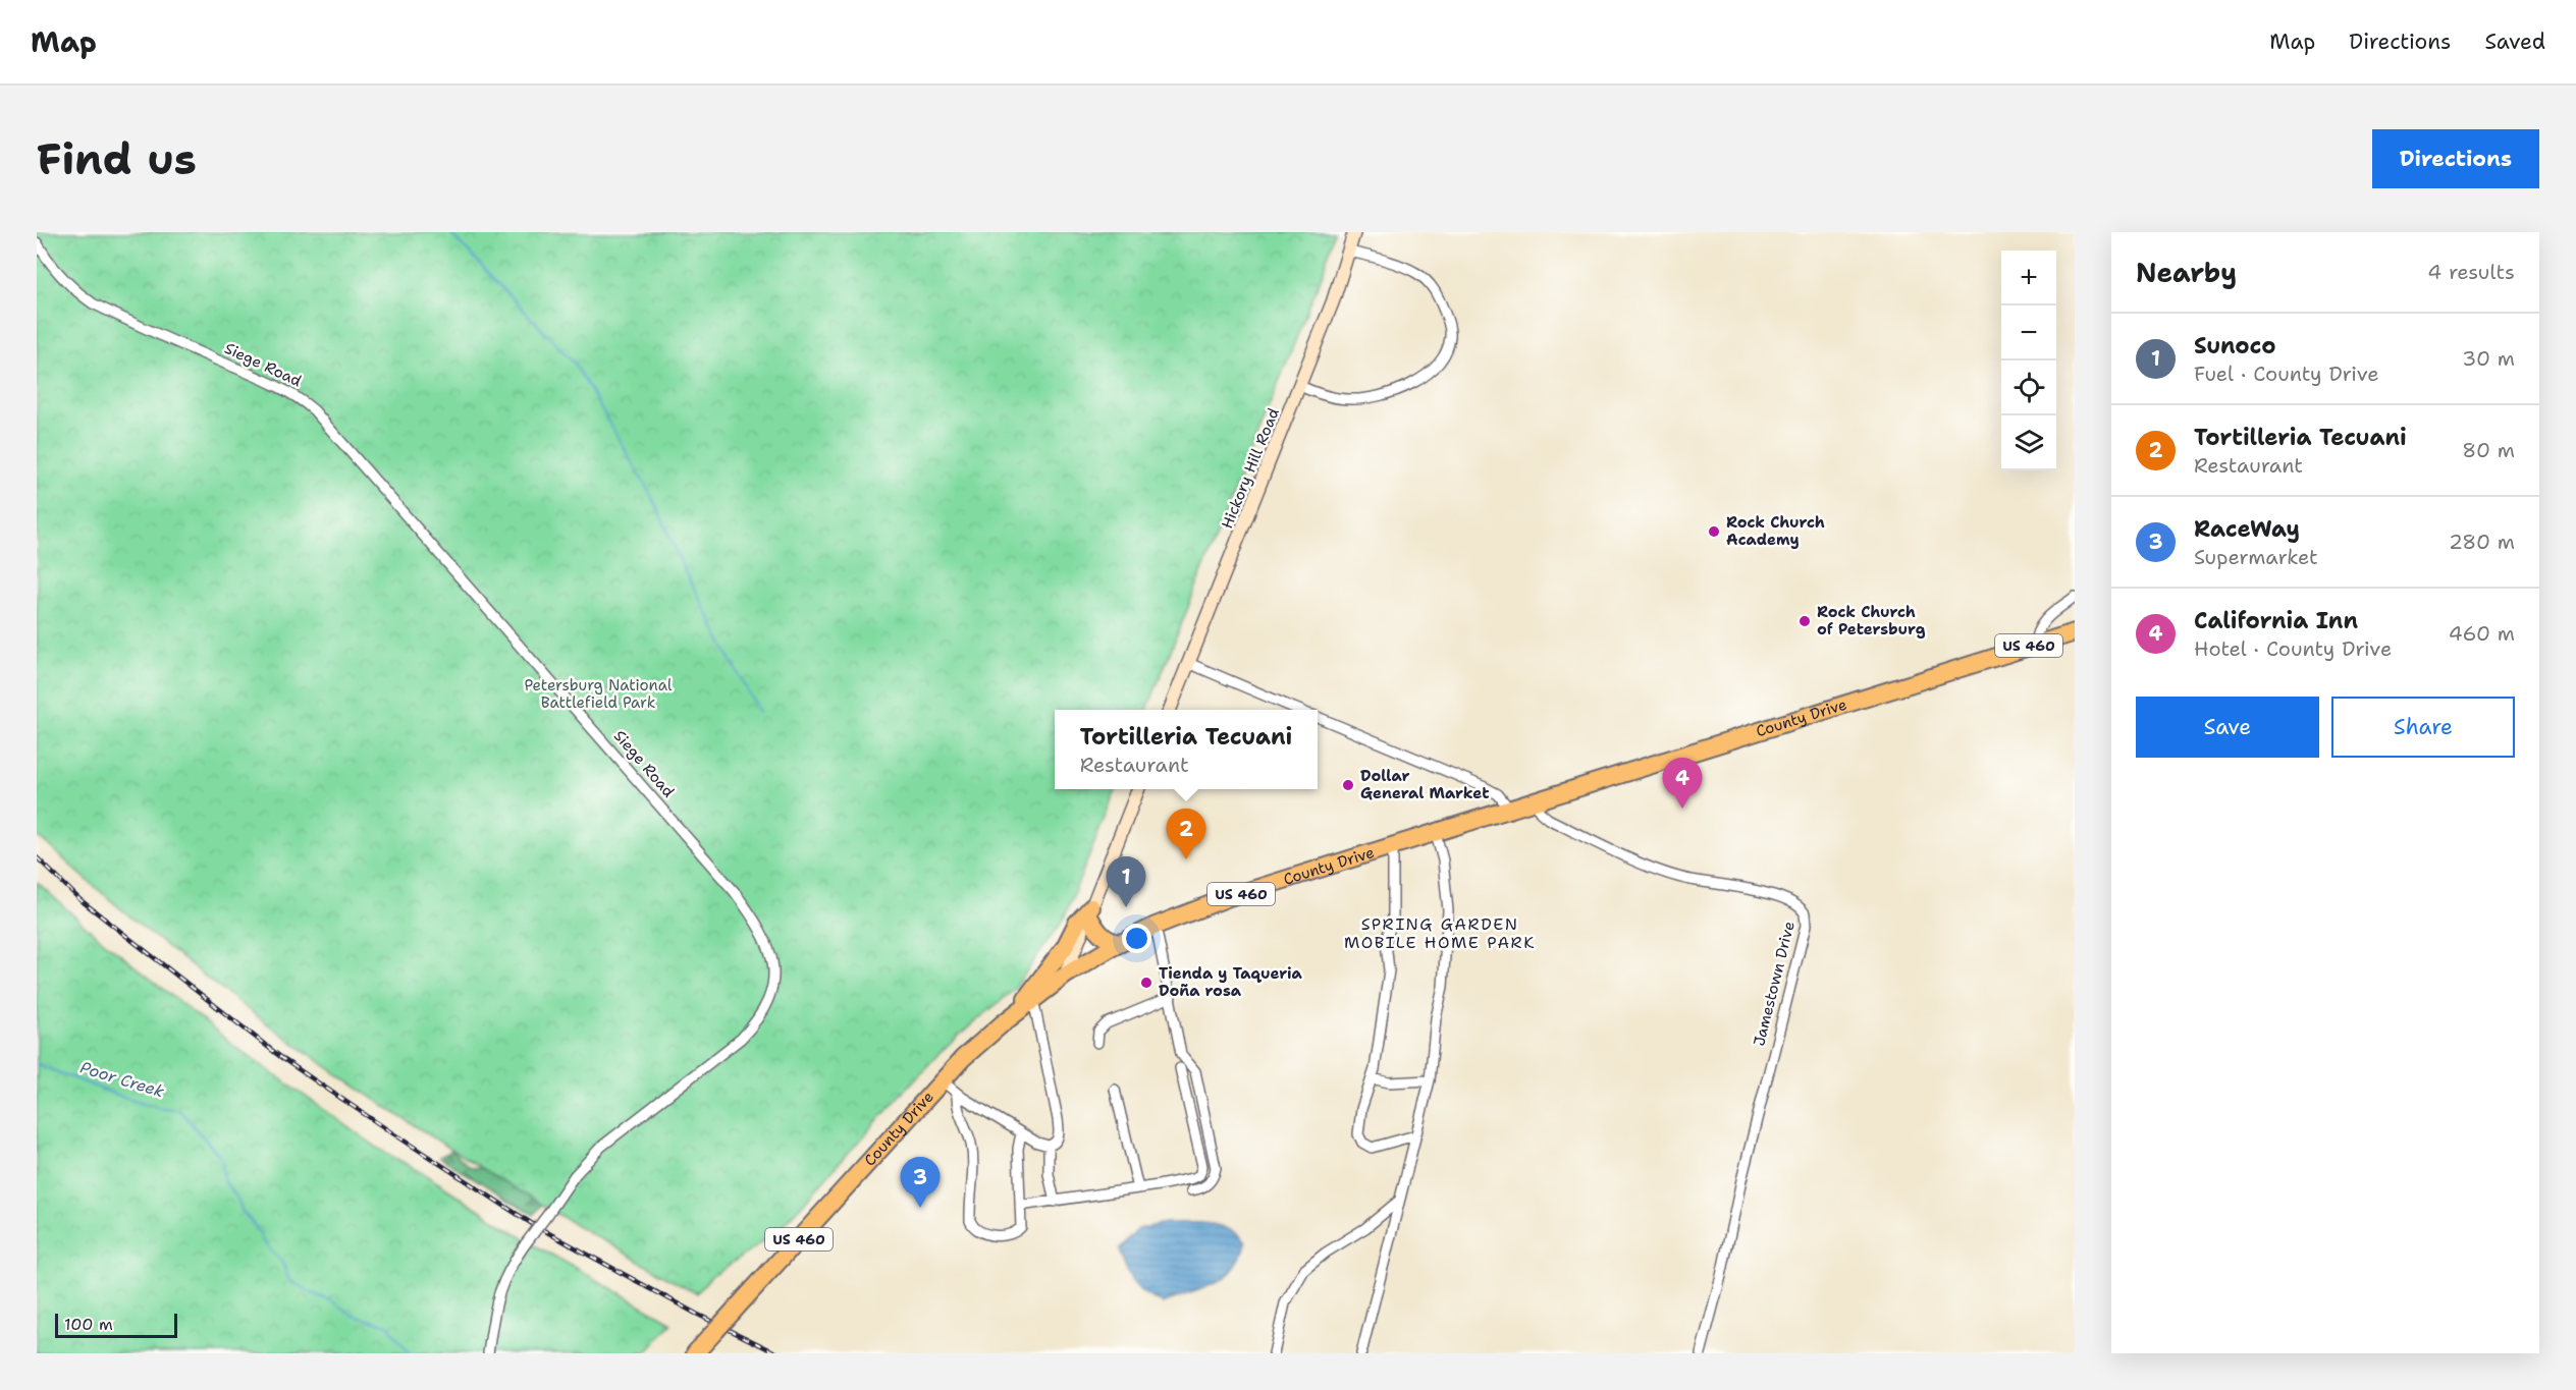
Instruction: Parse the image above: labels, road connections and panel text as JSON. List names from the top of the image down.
{
  "streets": {
    "highway": ["US 460", "County Drive"],
    "street": ["Siege Road", "Hickory Hill Road", "Jamestown Drive"]
  },
  "crossings": [
    ["County Drive", "Jamestown Drive"]
  ],
  "districts": ["SPRING GARDEN MOBILE HOME PARK"],
  "water": ["Poor Creek"],
  "parks": ["Petersburg National Battlefield Park"],
  "places": [
    "Rock Church Academy",
    "Rock Church of Petersburg",
    "Dollar General Market",
    "Tienda y Taqueria Doña rosa"
  ],
  "scale_bar": "100 m",
  "page": {
    "header": "Map",
    "nav": ["Map", "Directions", "Saved"],
    "buttons": [
      "Directions",
      ["Save", "Share"]
    ],
    "title": "Find us",
    "heading": ["Nearby", "4 results"],
    "map_buttons": ["+", "−"],
    "list": [
      {
        "mark": "1",
        "name": "Sunoco",
        "note": "Fuel · County Drive",
        "value": "30 m"
      },
      {
        "mark": "2",
        "name": "Tortilleria Tecuani",
        "note": "Restaurant",
        "value": "80 m"
      },
      {
        "mark": "3",
        "name": "RaceWay",
        "note": "Supermarket",
        "value": "280 m"
      },
      {
        "mark": "4",
        "name": "California Inn",
        "note": "Hotel · County Drive",
        "value": "460 m"
      }
    ],
    "popup": ["Tortilleria Tecuani", "Restaurant"],
    "pins": [
      "4",
      "2",
      "1",
      "3"
    ],
    "scale": "100 m"
  }
}
